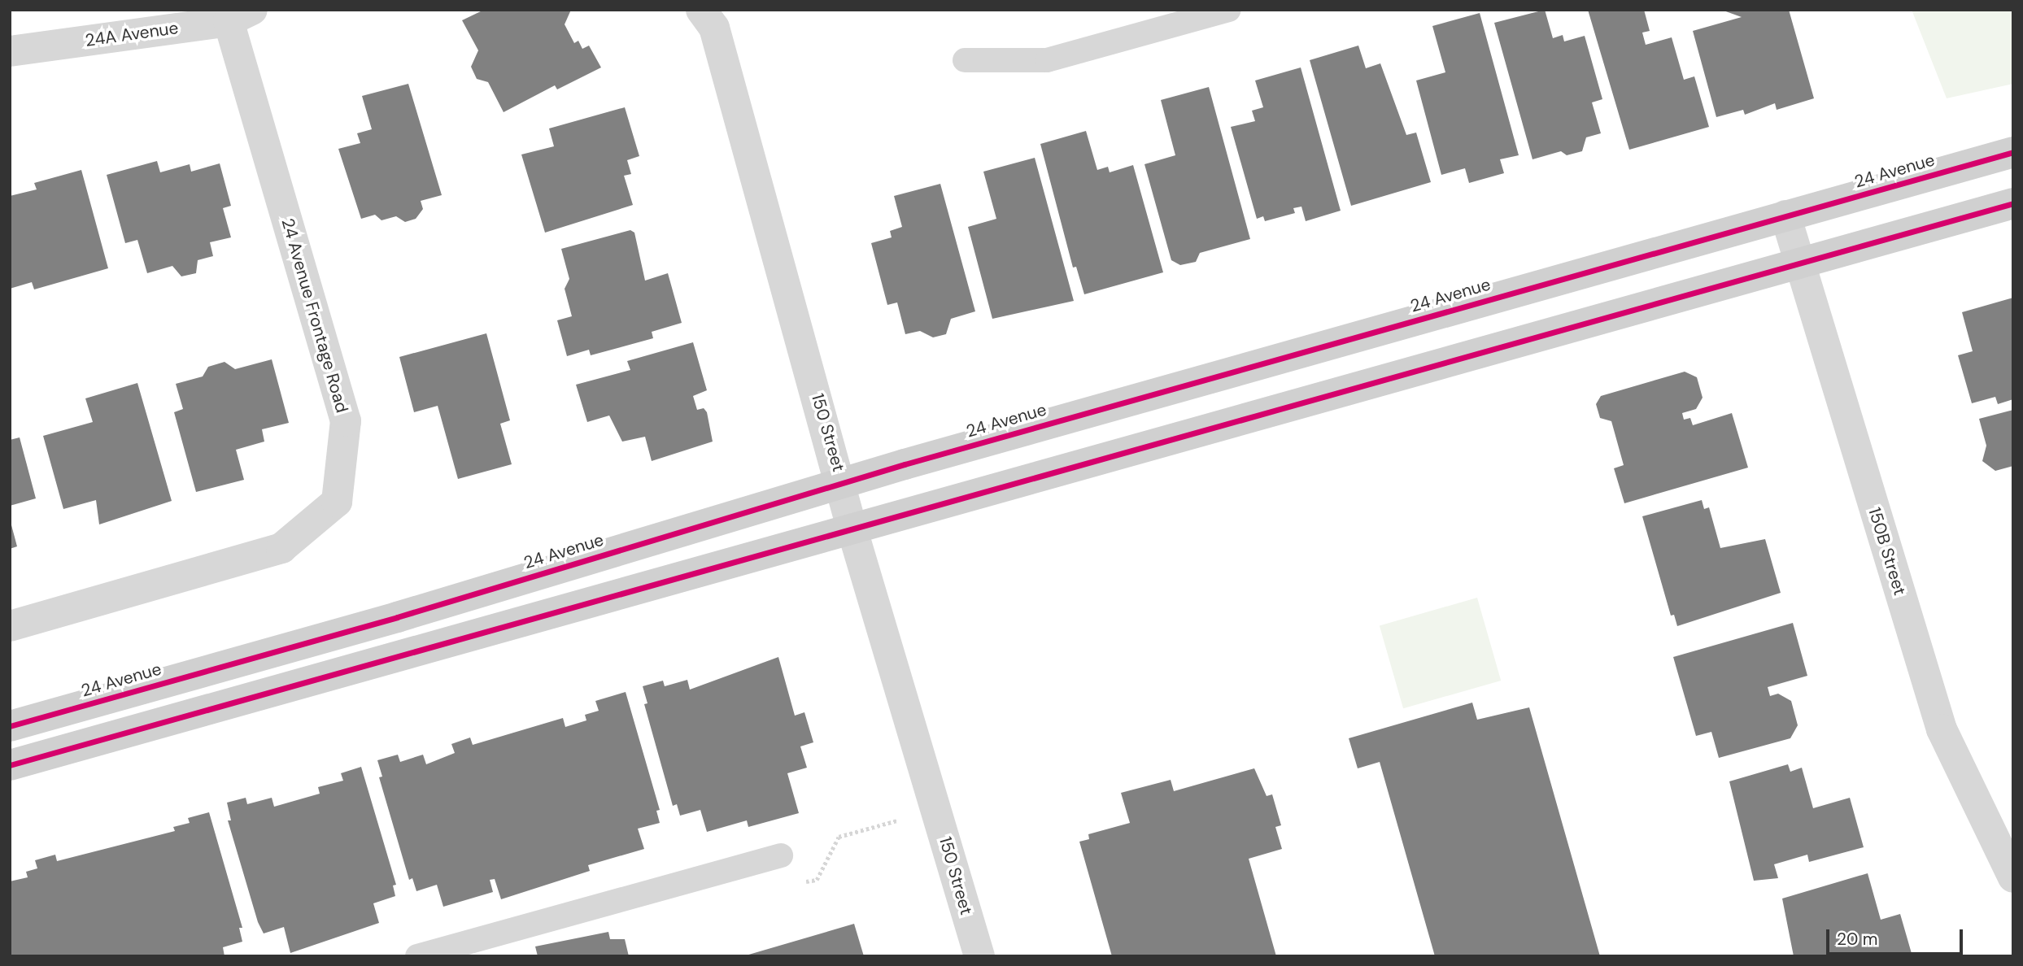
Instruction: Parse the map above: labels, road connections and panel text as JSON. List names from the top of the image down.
{
  "streets": {
    "main road": ["24 Avenue"],
    "street": [
      "24A Avenue",
      "24 Avenue Frontage Road",
      "150 Street",
      "150B Street"
    ]
  },
  "crossings": [
    ["24A Avenue", "24 Avenue Frontage Road"],
    ["24 Avenue", "150 Street"],
    ["24 Avenue", "150B Street"]
  ],
  "scale_bar": "20 m"
}
